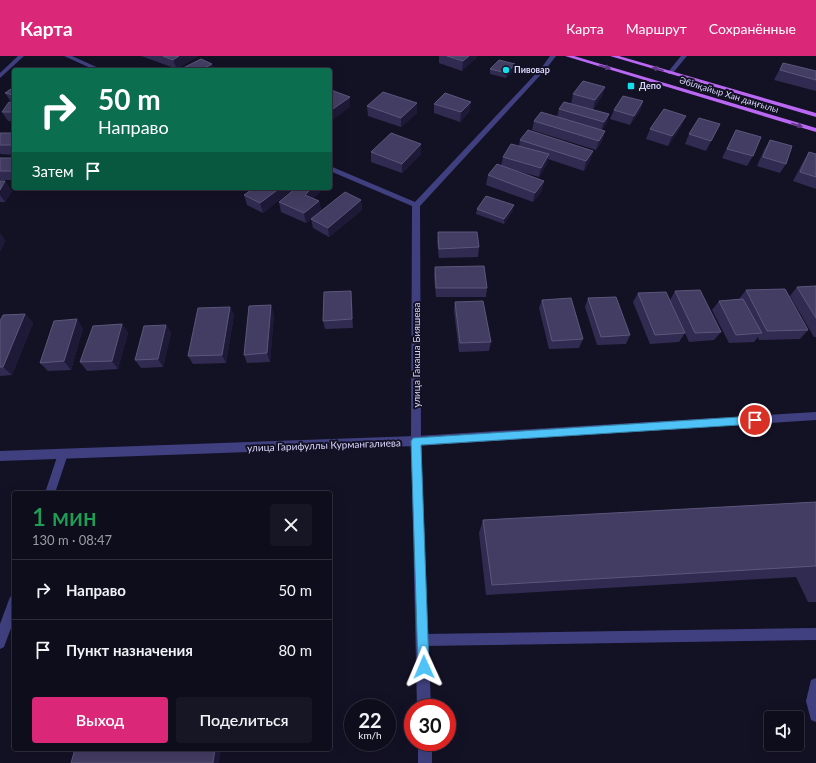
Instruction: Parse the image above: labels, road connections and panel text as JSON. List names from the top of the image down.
{
  "streets": {
    "main road": ["Әбілқайыр Хан даңғылы"],
    "street": ["улица Гакаша Бияшева", "улица Гарифуллы Курмангалиева"]
  },
  "crossings": [
    ["улица Гакаша Бияшева", "улица Гарифуллы Курмангалиева"]
  ],
  "places": {
    "other": ["Пивовар"],
    "transit": ["Депо"]
  },
  "page": {
    "header": "Карта",
    "nav": ["Карта", "Маршрут", "Сохранённые"],
    "turn": ["50 m", "Направо"],
    "then": "Затем",
    "heading": ["1 мин", "130 m · 08:47"],
    "list": [
      {
        "name": "Направо",
        "value": "50 m"
      },
      {
        "name": "Пункт назначения",
        "value": "80 m"
      }
    ],
    "buttons": ["Выход", "Поделиться"],
    "speed": "22 km/h",
    "limit": "30"
  }
}
